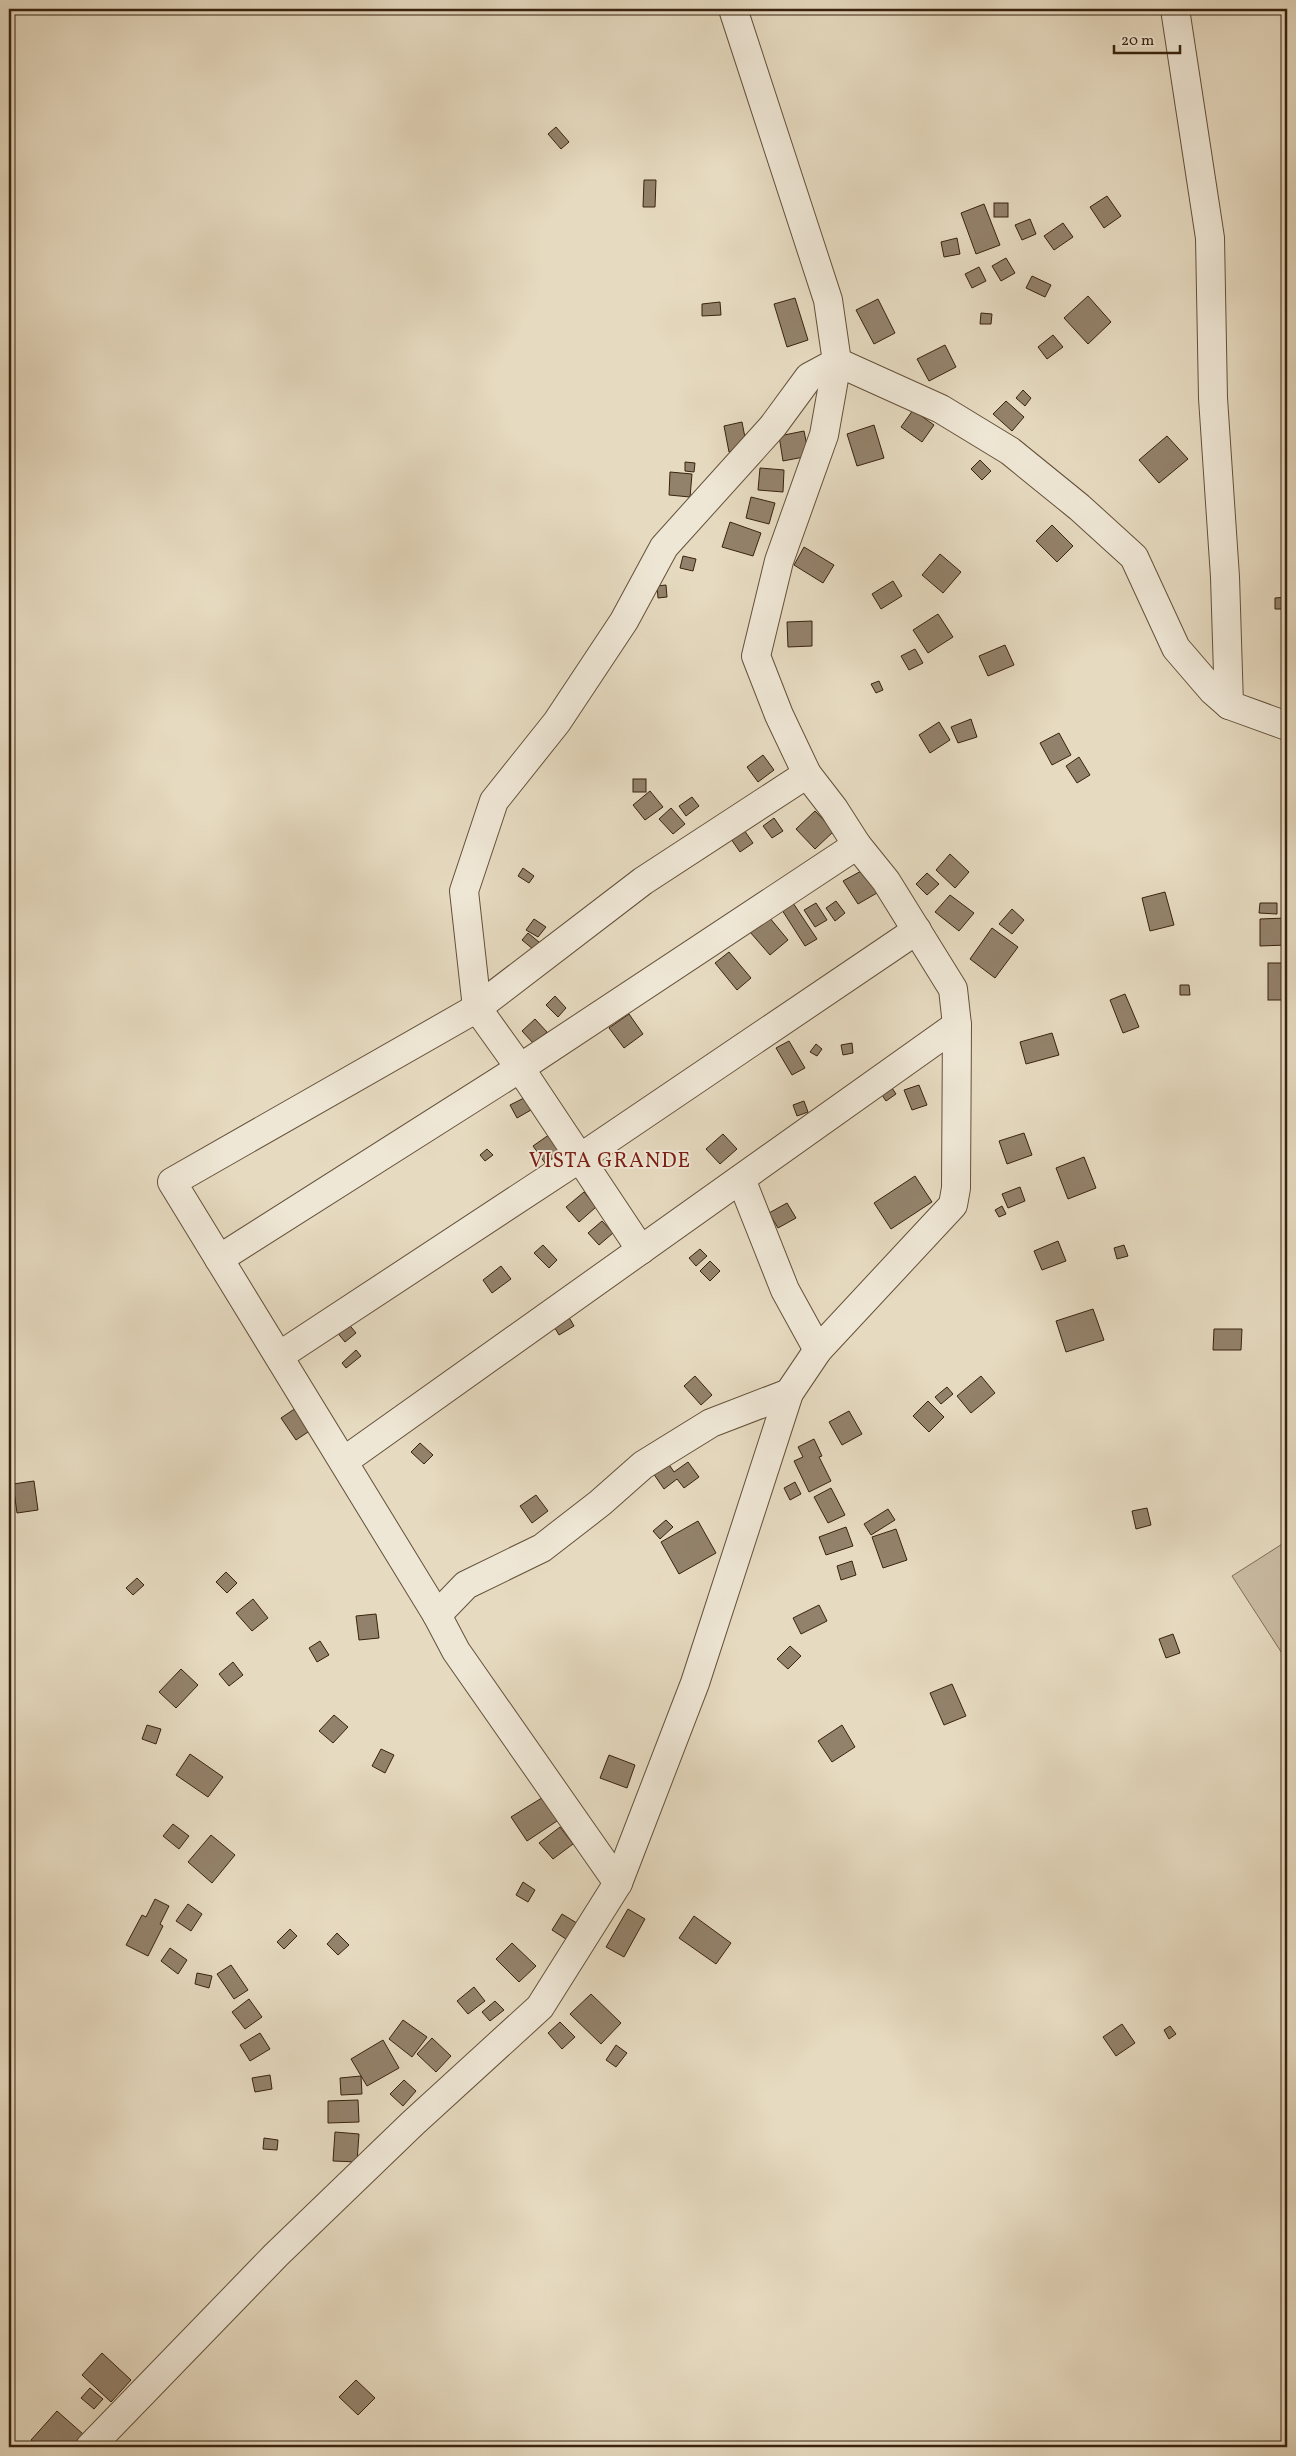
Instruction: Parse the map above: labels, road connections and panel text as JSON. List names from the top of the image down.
{
  "districts": ["VISTA GRANDE"],
  "scale_bar": "20 m"
}
